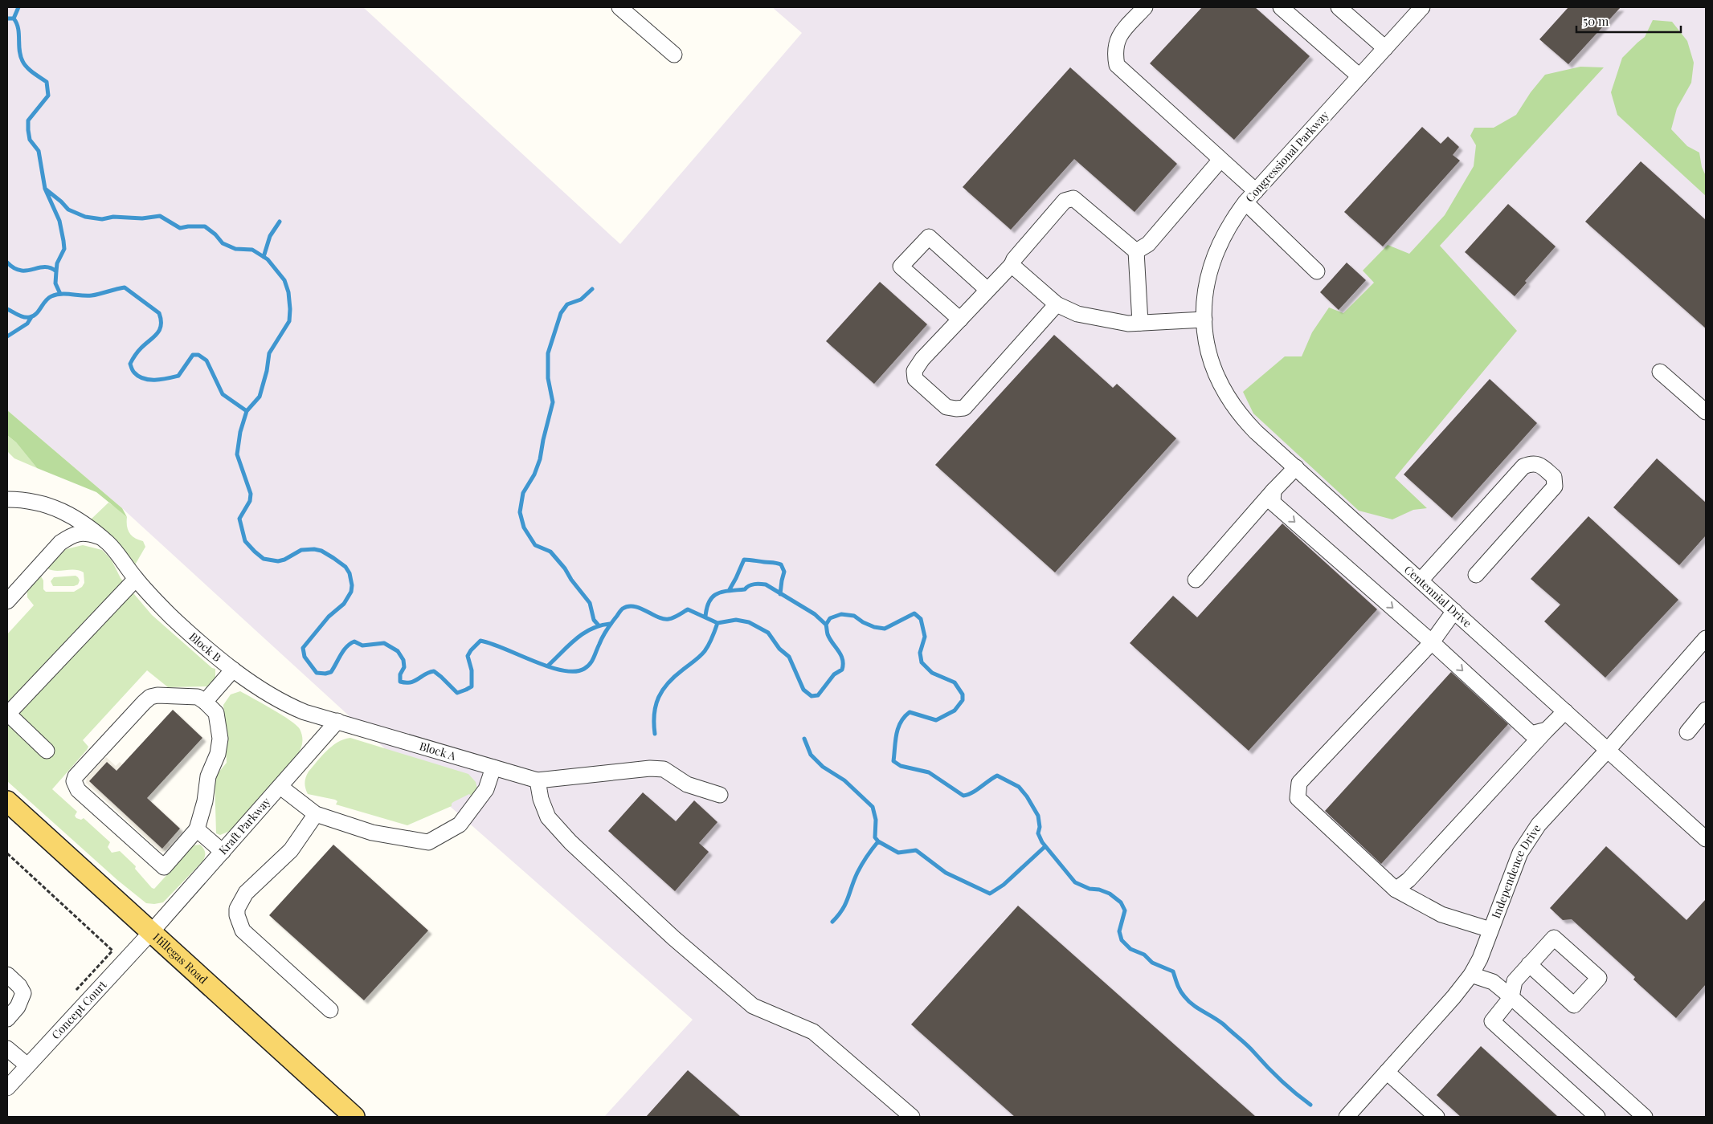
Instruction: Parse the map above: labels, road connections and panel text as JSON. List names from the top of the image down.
{
  "streets": {
    "main road": ["Hillegas Road"],
    "street": [
      "Congressional Parkway",
      "Centennial Drive",
      "Block B",
      "Block A",
      "Kraft Parkway",
      "Independence Drive",
      "Concept Court"
    ]
  },
  "crossings": [
    ["Congressional Parkway", "Centennial Drive"],
    ["Centennial Drive", "Independence Drive"],
    ["Block B", "Block A"],
    ["Block B", "Kraft Parkway"],
    ["Block A", "Kraft Parkway"],
    ["Kraft Parkway", "Hillegas Road"],
    ["Kraft Parkway", "Concept Court"],
    ["Hillegas Road", "Concept Court"]
  ],
  "scale_bar": "50 m"
}
